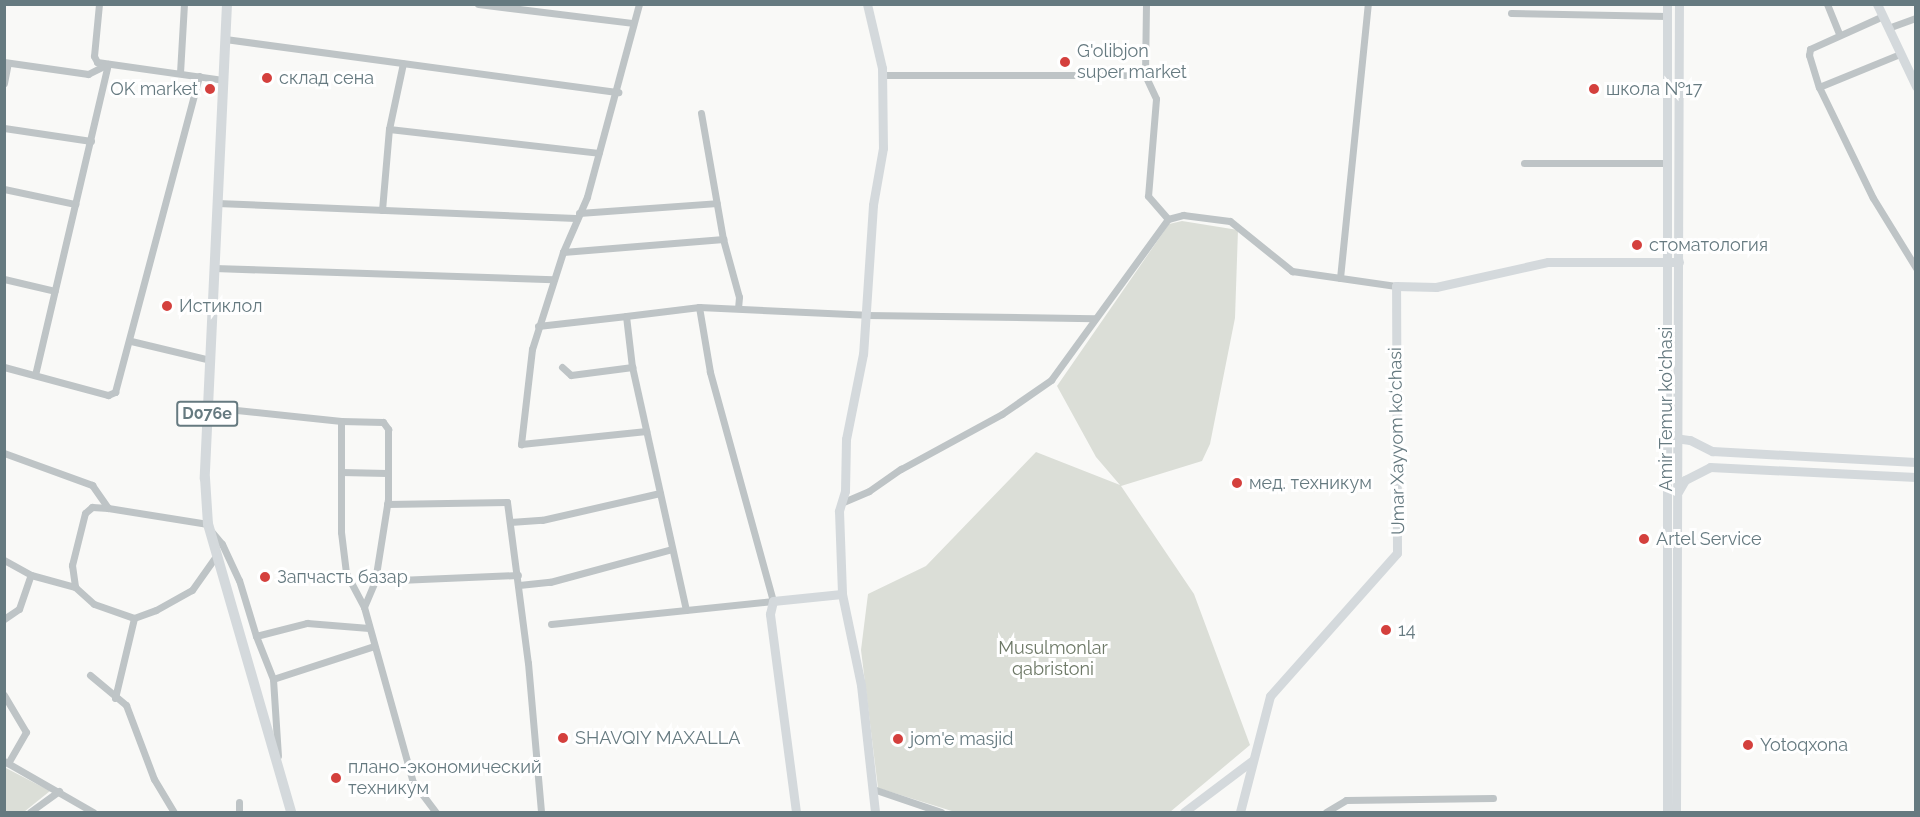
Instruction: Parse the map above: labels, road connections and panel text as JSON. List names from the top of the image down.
{
  "streets": {
    "main road": ["D076e"],
    "street": ["Amir Temur ko'chasi", "Umar Xayyom ko‘chasi"]
  },
  "parks": ["Musulmonlar qabristoni"],
  "places": [
    "G'olibjon super market",
    "склад сена",
    "OK market",
    "школа №17",
    "стоматология",
    "Истиклол",
    "мед. техникум",
    "Artel Service",
    "Запчасть базар",
    "14",
    "SHAVQIY MAXALLA",
    "jom'e masjid",
    "Yotoqxona",
    "плано-экономический техникум"
  ]
}
